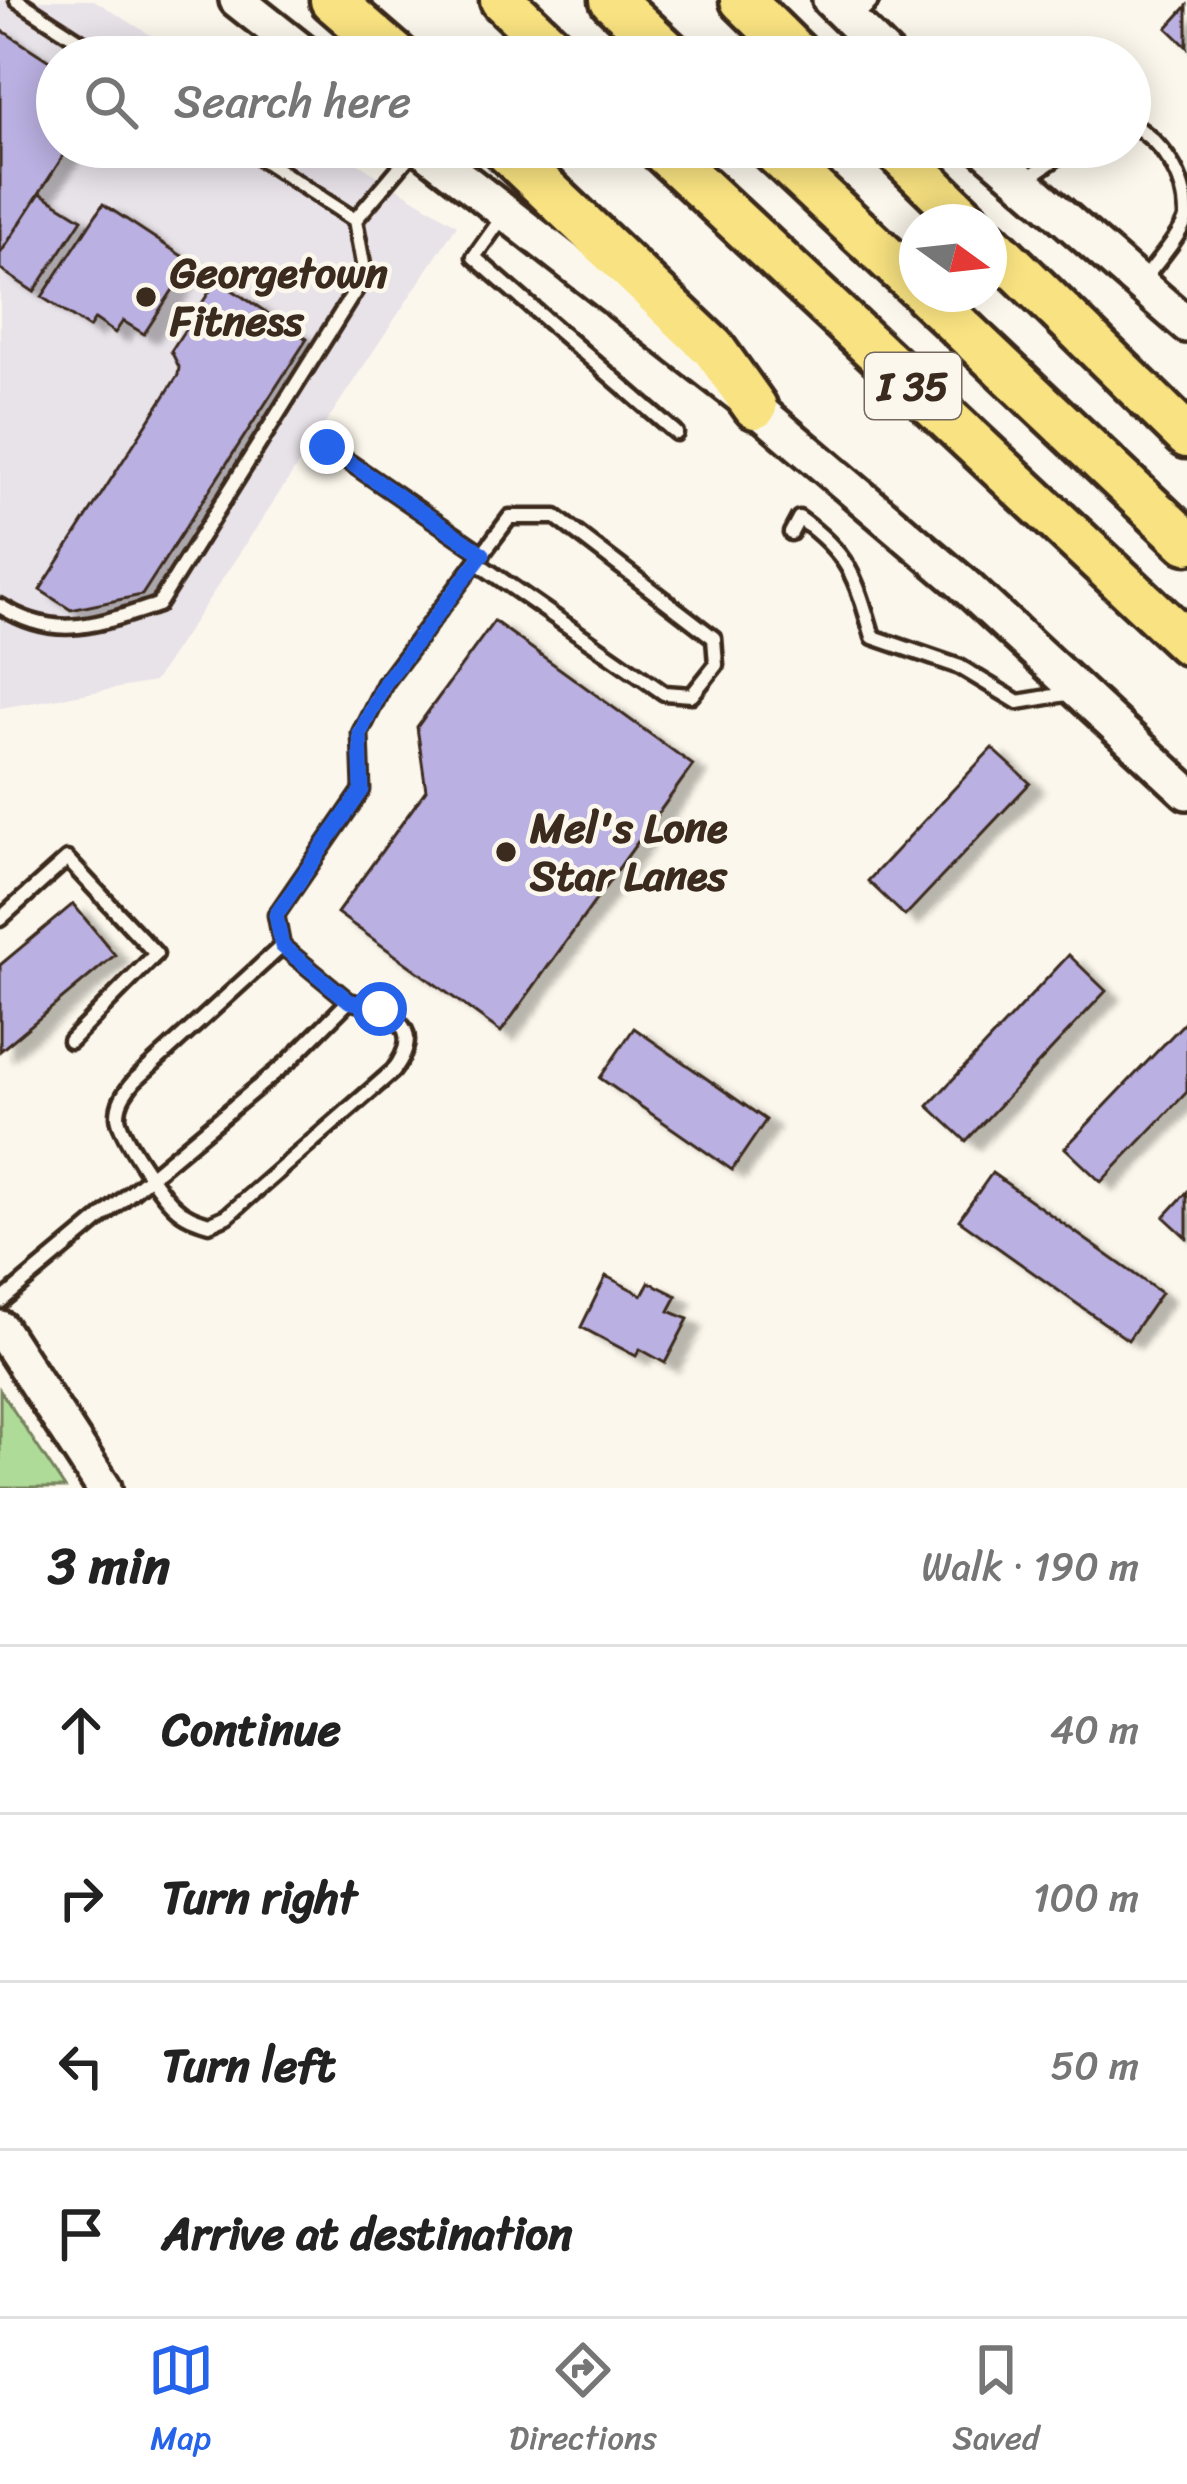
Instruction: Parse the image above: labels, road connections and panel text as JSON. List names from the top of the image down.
{
  "streets": {
    "highway": ["I 35"]
  },
  "places": ["Georgetown Fitness", "Mel's Lone Star Lanes"],
  "north": "right",
  "page": {
    "search": "Search here",
    "heading": ["3 min", "Walk · 190 m"],
    "list": [
      ["Continue", "40 m"],
      ["Turn right", "100 m"],
      ["Turn left", "50 m"],
      "Arrive at destination"
    ],
    "nav": ["Map", "Directions", "Saved"]
  }
}
